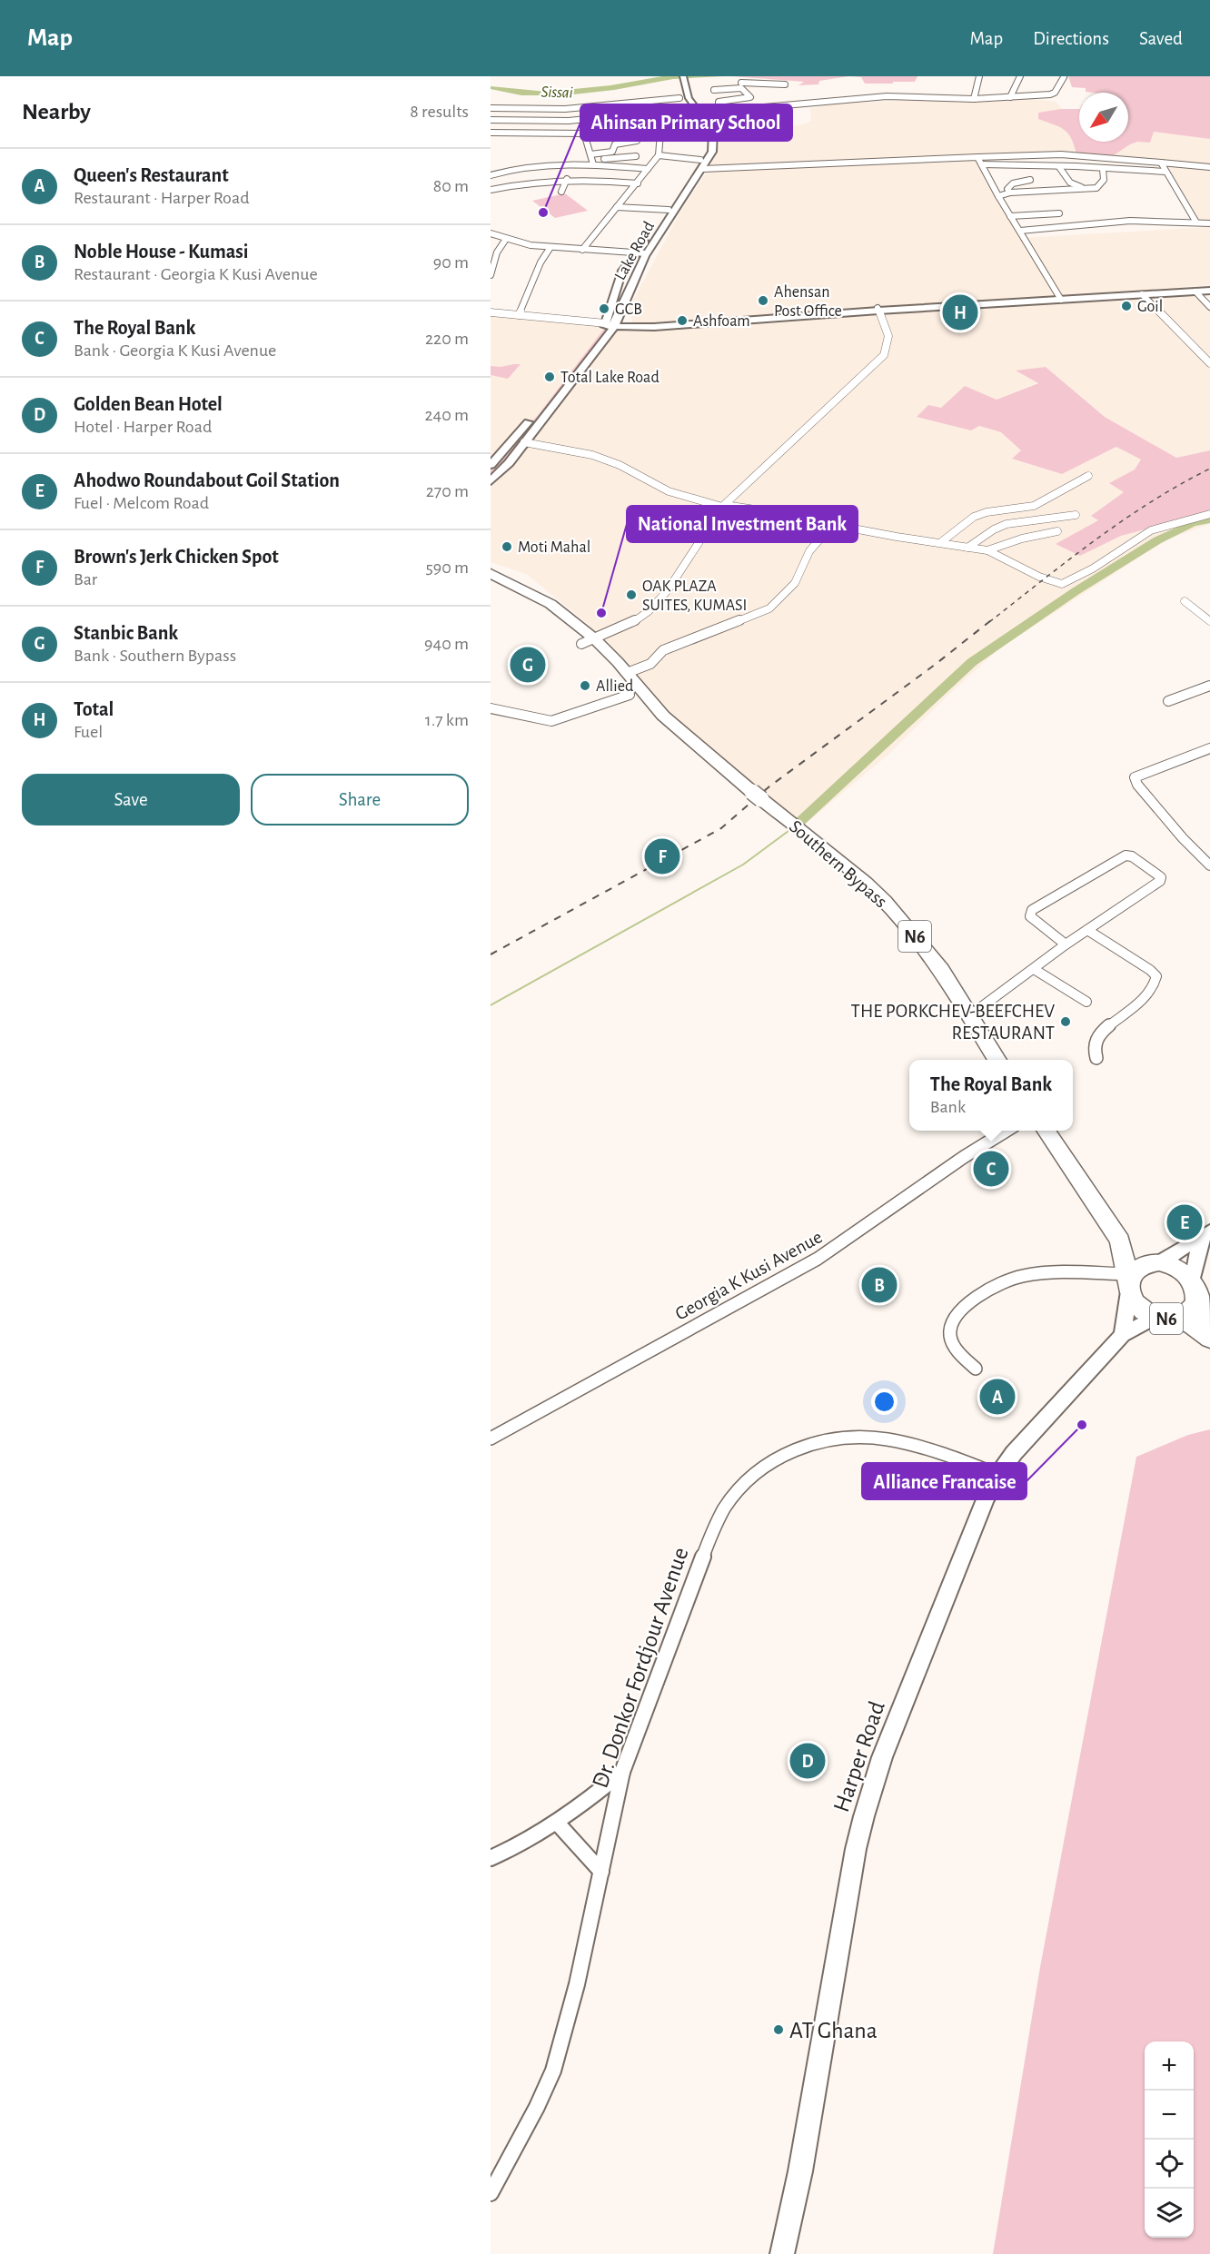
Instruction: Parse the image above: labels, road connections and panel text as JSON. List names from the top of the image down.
{
  "streets": {
    "highway": ["Southern Bypass", "N6"],
    "main road": ["Lake Road", "Harper Road"],
    "street": ["Georgia K Kusi Avenue", "Dr. Donkor Fordjour Avenue"]
  },
  "crossings": [
    ["N6", "Harper Road"],
    ["Dr. Donkor Fordjour Avenue", "Harper Road"]
  ],
  "water": ["Sissai"],
  "places": [
    "Ahinsan Primary School",
    "Ahensan Post Office",
    "Goil",
    "GCB",
    "Ashfoam",
    "Total Lake Road",
    "Moti Mahal",
    "OAK PLAZA SUITES, KUMASI",
    "National Investment Bank",
    "Allied",
    "THE PORKCHEV-BEEFCHEV RESTAURANT",
    "Alliance Francaise",
    "AT Ghana"
  ],
  "north": "bottom left",
  "page": {
    "header": "Map",
    "nav": ["Map", "Directions", "Saved"],
    "heading": ["Nearby", "8 results"],
    "list": [
      {
        "mark": "A",
        "name": "Queen's Restaurant",
        "note": "Restaurant · Harper Road",
        "value": "80 m"
      },
      {
        "mark": "B",
        "name": "Noble House - Kumasi",
        "note": "Restaurant · Georgia K Kusi Avenue",
        "value": "90 m"
      },
      {
        "mark": "C",
        "name": "The Royal Bank",
        "note": "Bank · Georgia K Kusi Avenue",
        "value": "220 m"
      },
      {
        "mark": "D",
        "name": "Golden Bean Hotel",
        "note": "Hotel · Harper Road",
        "value": "240 m"
      },
      {
        "mark": "E",
        "name": "Ahodwo Roundabout Goil Station",
        "note": "Fuel · Melcom Road",
        "value": "270 m"
      },
      {
        "mark": "F",
        "name": "Brown's Jerk Chicken Spot",
        "note": "Bar",
        "value": "590 m"
      },
      {
        "mark": "G",
        "name": "Stanbic Bank",
        "note": "Bank · Southern Bypass",
        "value": "940 m"
      },
      {
        "mark": "H",
        "name": "Total",
        "note": "Fuel",
        "value": "1.7 km"
      }
    ],
    "pins": [
      "H",
      "G",
      "F",
      "C",
      "E",
      "B",
      "A",
      "D"
    ],
    "buttons": ["Save", "Share"],
    "popup": ["The Royal Bank", "Bank"],
    "map_buttons": ["+", "−"]
  }
}
